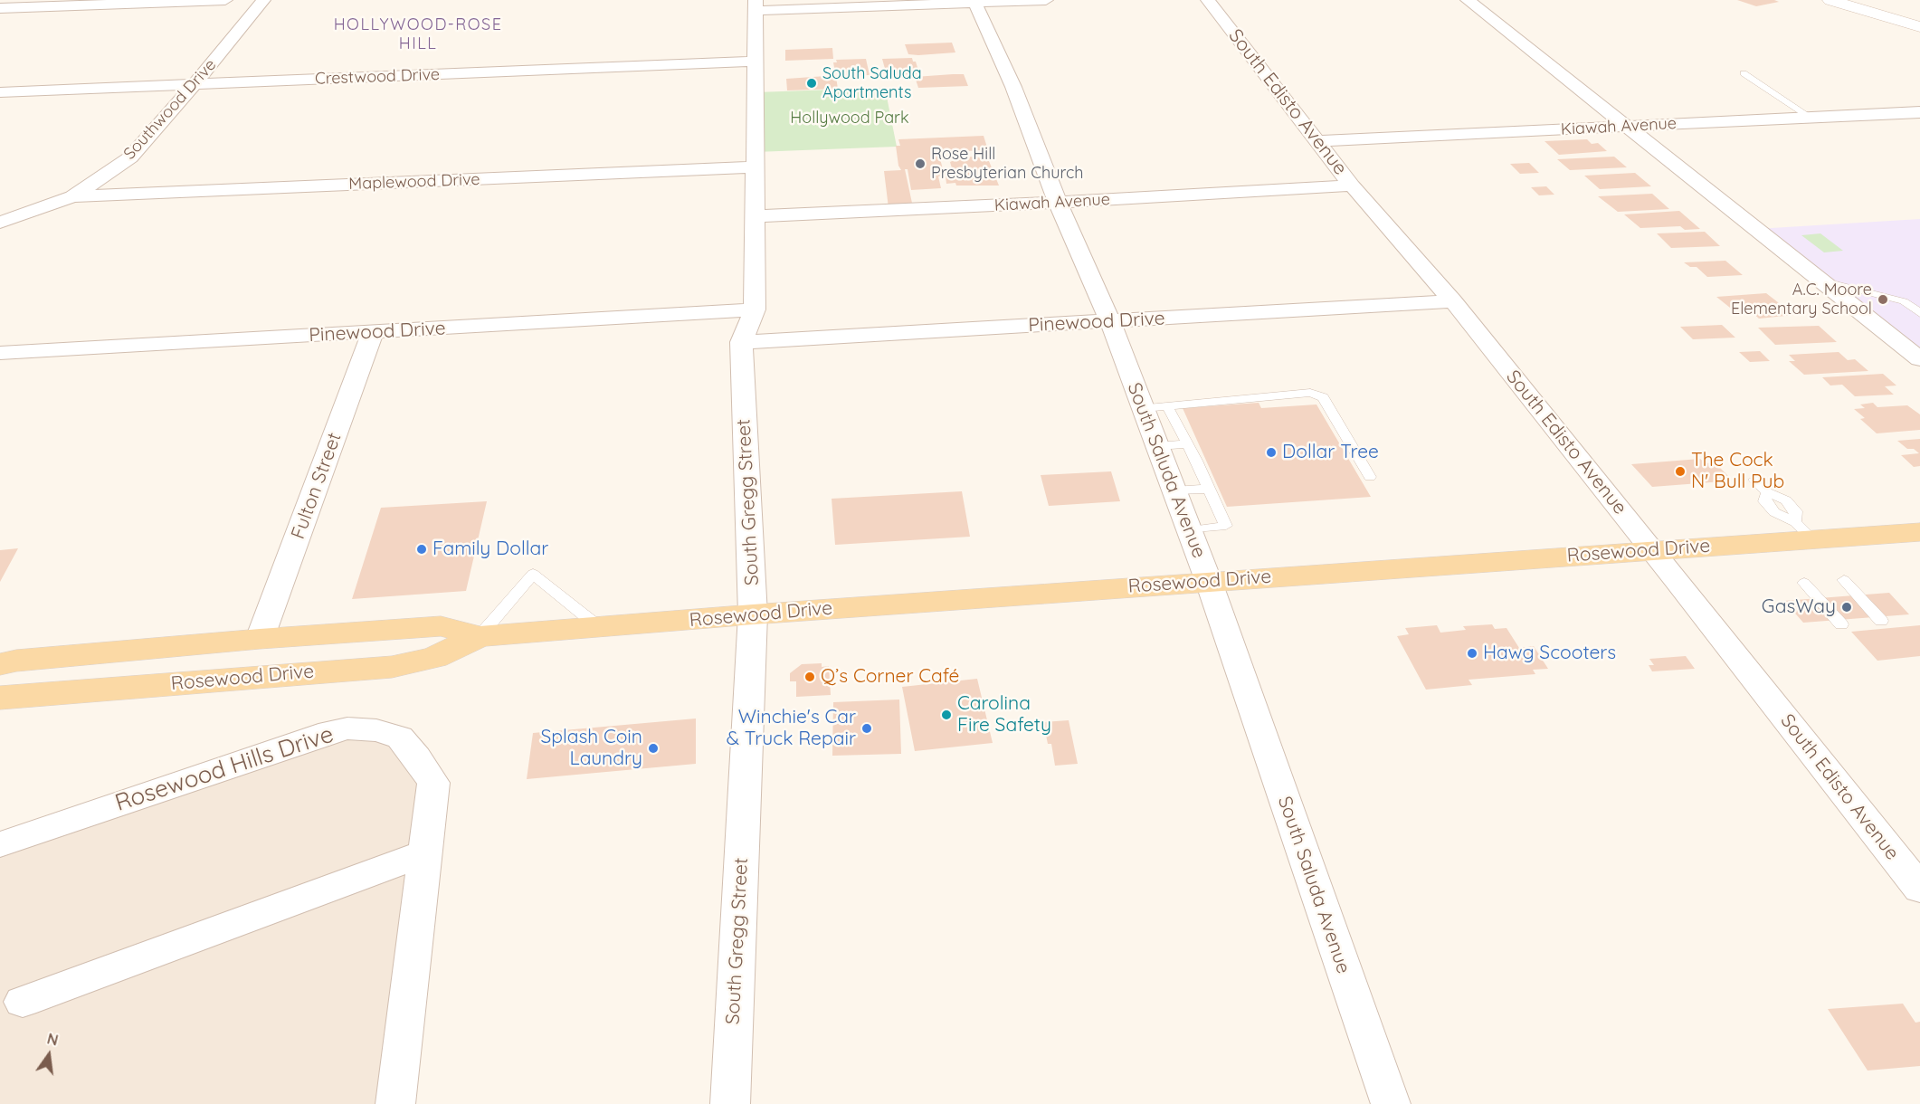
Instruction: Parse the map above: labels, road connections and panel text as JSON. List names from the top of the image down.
{
  "streets": {
    "main road": ["Rosewood Drive"],
    "street": [
      "Crestwood Drive",
      "South Edisto Avenue",
      "Southwood Drive",
      "Kiawah Avenue",
      "Maplewood Drive",
      "Pinewood Drive",
      "South Saluda Avenue",
      "Fulton Street",
      "South Gregg Street",
      "Rosewood Hills Drive"
    ]
  },
  "crossings": [
    ["Crestwood Drive", "Southwood Drive"],
    ["Crestwood Drive", "South Gregg Street"],
    ["South Edisto Avenue", "Kiawah Avenue"],
    ["South Edisto Avenue", "Pinewood Drive"],
    ["South Edisto Avenue", "Rosewood Drive"],
    ["Southwood Drive", "Maplewood Drive"],
    ["Kiawah Avenue", "South Saluda Avenue"],
    ["Kiawah Avenue", "South Gregg Street"],
    ["Maplewood Drive", "South Gregg Street"],
    ["Pinewood Drive", "South Saluda Avenue"],
    ["Pinewood Drive", "Fulton Street"],
    ["Pinewood Drive", "South Gregg Street"],
    ["South Saluda Avenue", "Rosewood Drive"],
    ["Fulton Street", "Rosewood Drive"],
    ["South Gregg Street", "Rosewood Drive"]
  ],
  "districts": ["HOLLYWOOD-ROSE HILL"],
  "parks": ["Hollywood Park"],
  "places": [
    "South Saluda Apartments",
    "Rose Hill Presbyterian Church",
    "A.C. Moore Elementary School",
    "Dollar Tree",
    "The Cock N' Bull Pub",
    "Family Dollar",
    "GasWay",
    "Hawg Scooters",
    "Q’s Corner Café",
    "Carolina Fire Safety",
    "Winchie's Car & Truck Repair",
    "Splash Coin Laundry"
  ],
  "north": "top"
}
